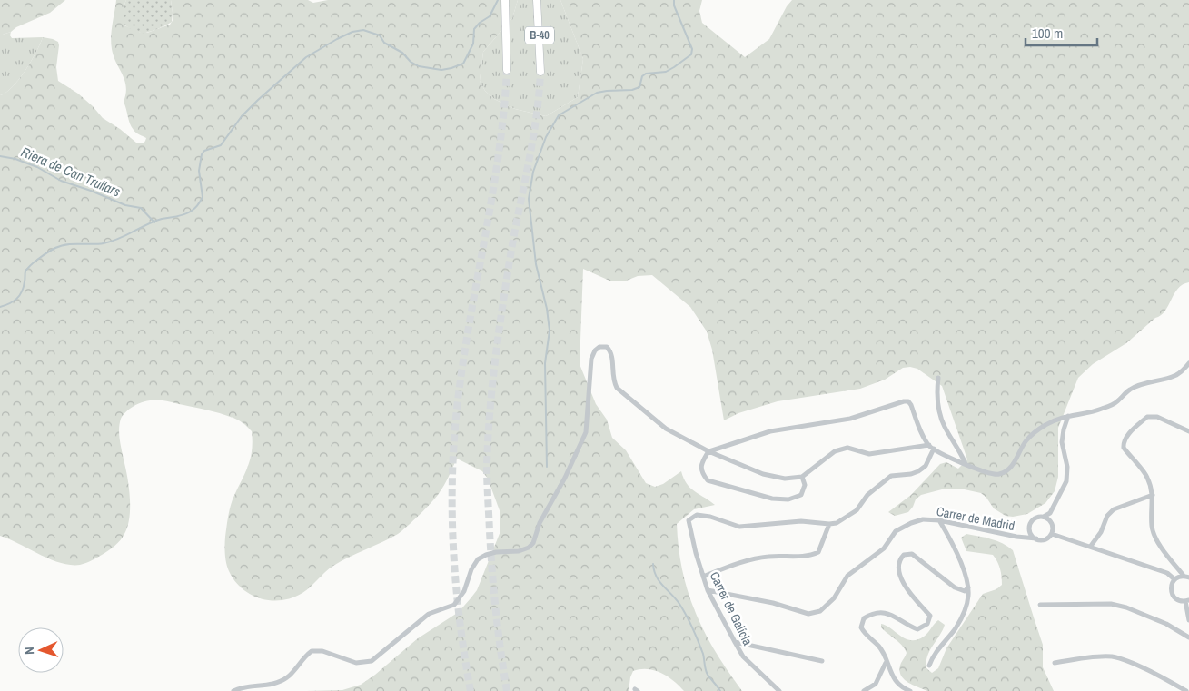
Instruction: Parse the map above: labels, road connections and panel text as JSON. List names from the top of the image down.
{
  "streets": {
    "highway": ["B-40"],
    "street": ["Carrer de Madrid", "Carrer de Galícia"]
  },
  "crossings": [
    ["Carrer de Madrid", "Carrer de Galícia"]
  ],
  "water": ["Riera de Can Trullars"],
  "scale_bar": "100 m",
  "north": "left"
}
